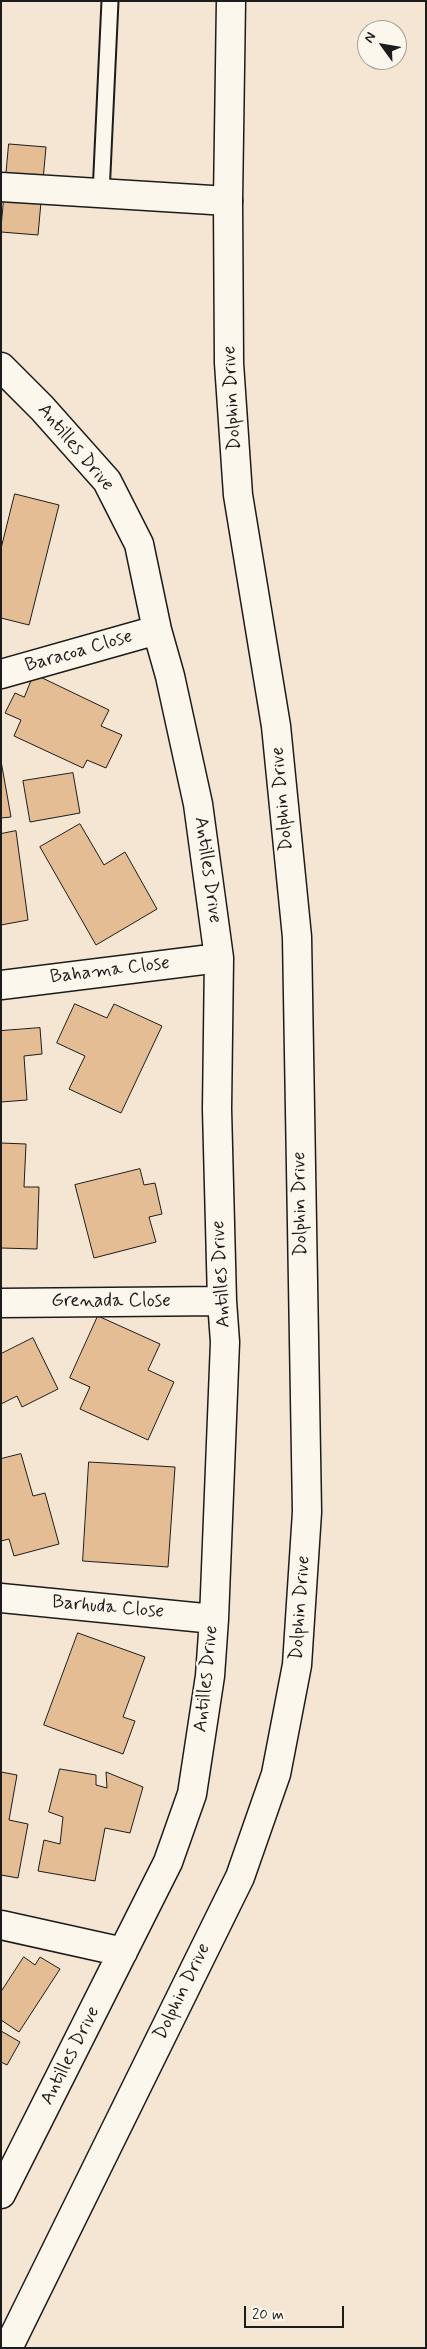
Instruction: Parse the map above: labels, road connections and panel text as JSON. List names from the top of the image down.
{
  "streets": {
    "street": [
      "Dolphin Drive",
      "Antilles Drive",
      "Baracoa Close",
      "Bahama Close",
      "Grenada Close",
      "Barhuda Close"
    ]
  },
  "crossings": [
    ["Antilles Drive", "Baracoa Close"],
    ["Antilles Drive", "Bahama Close"],
    ["Antilles Drive", "Grenada Close"],
    ["Antilles Drive", "Barhuda Close"]
  ],
  "scale_bar": "20 m",
  "north": "top left"
}
